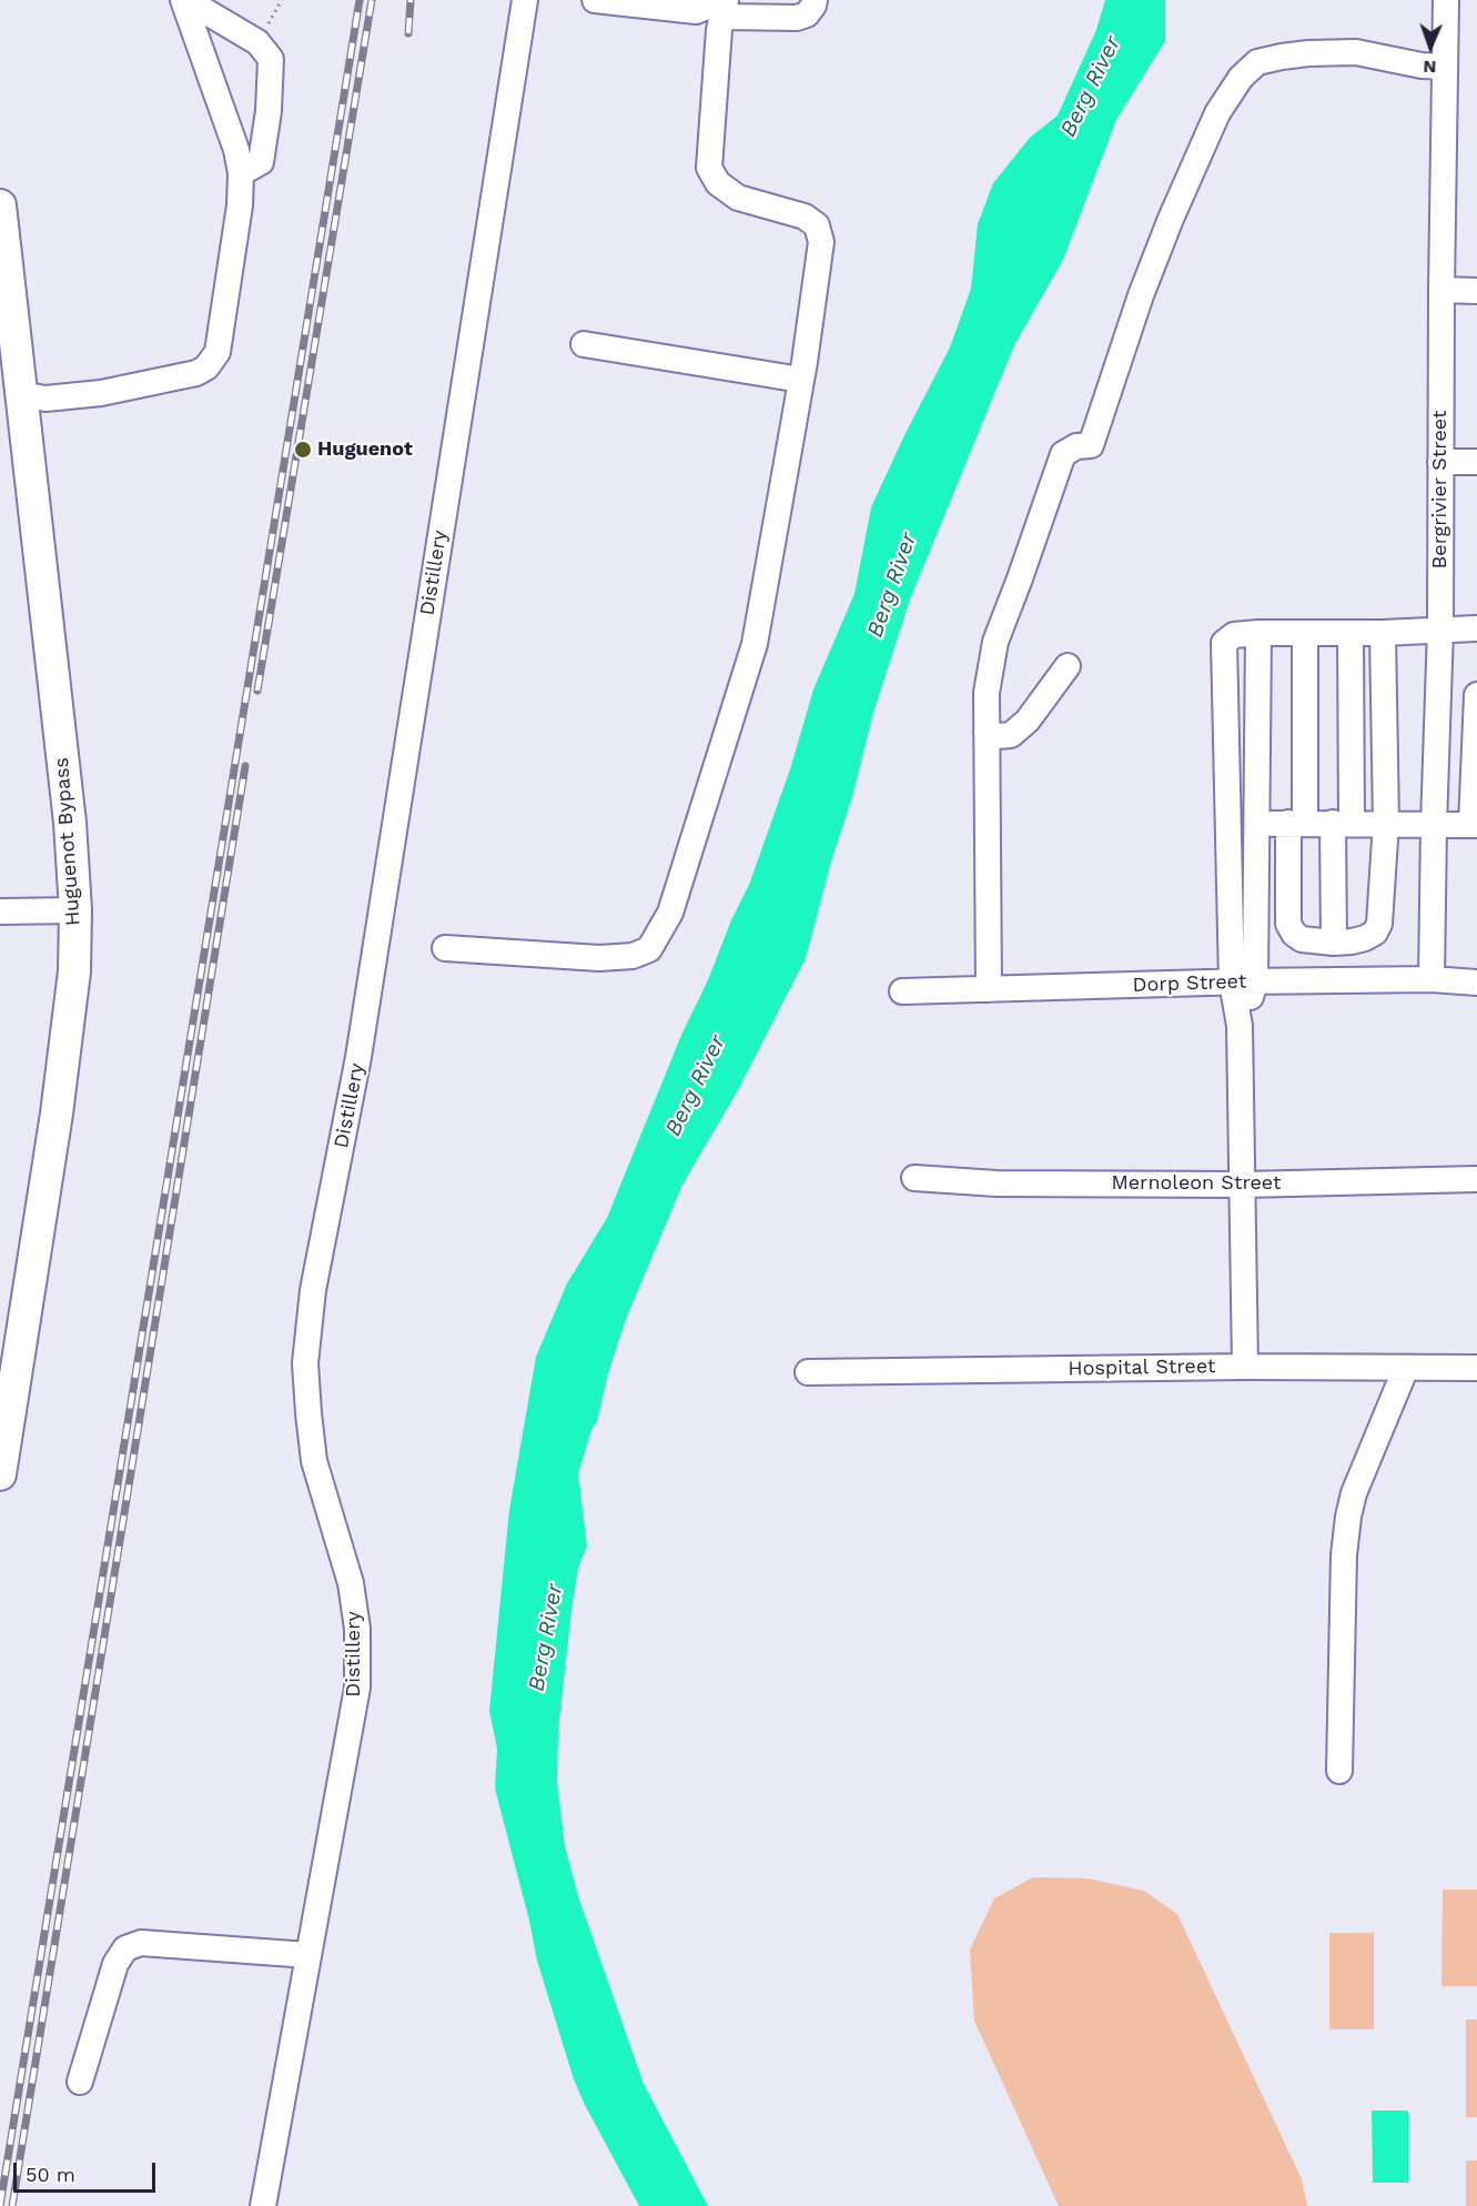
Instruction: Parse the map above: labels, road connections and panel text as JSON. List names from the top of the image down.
{
  "streets": {
    "main road": ["Huguenot Bypass"],
    "street": [
      "Bergrivier Street",
      "Distillery",
      "Dorp Street",
      "Mernoleon Street",
      "Hospital Street"
    ]
  },
  "crossings": [
    ["Bergrivier Street", "Dorp Street"]
  ],
  "water": ["Berg River"],
  "places": ["Huguenot"],
  "scale_bar": "50 m",
  "north": "bottom"
}
